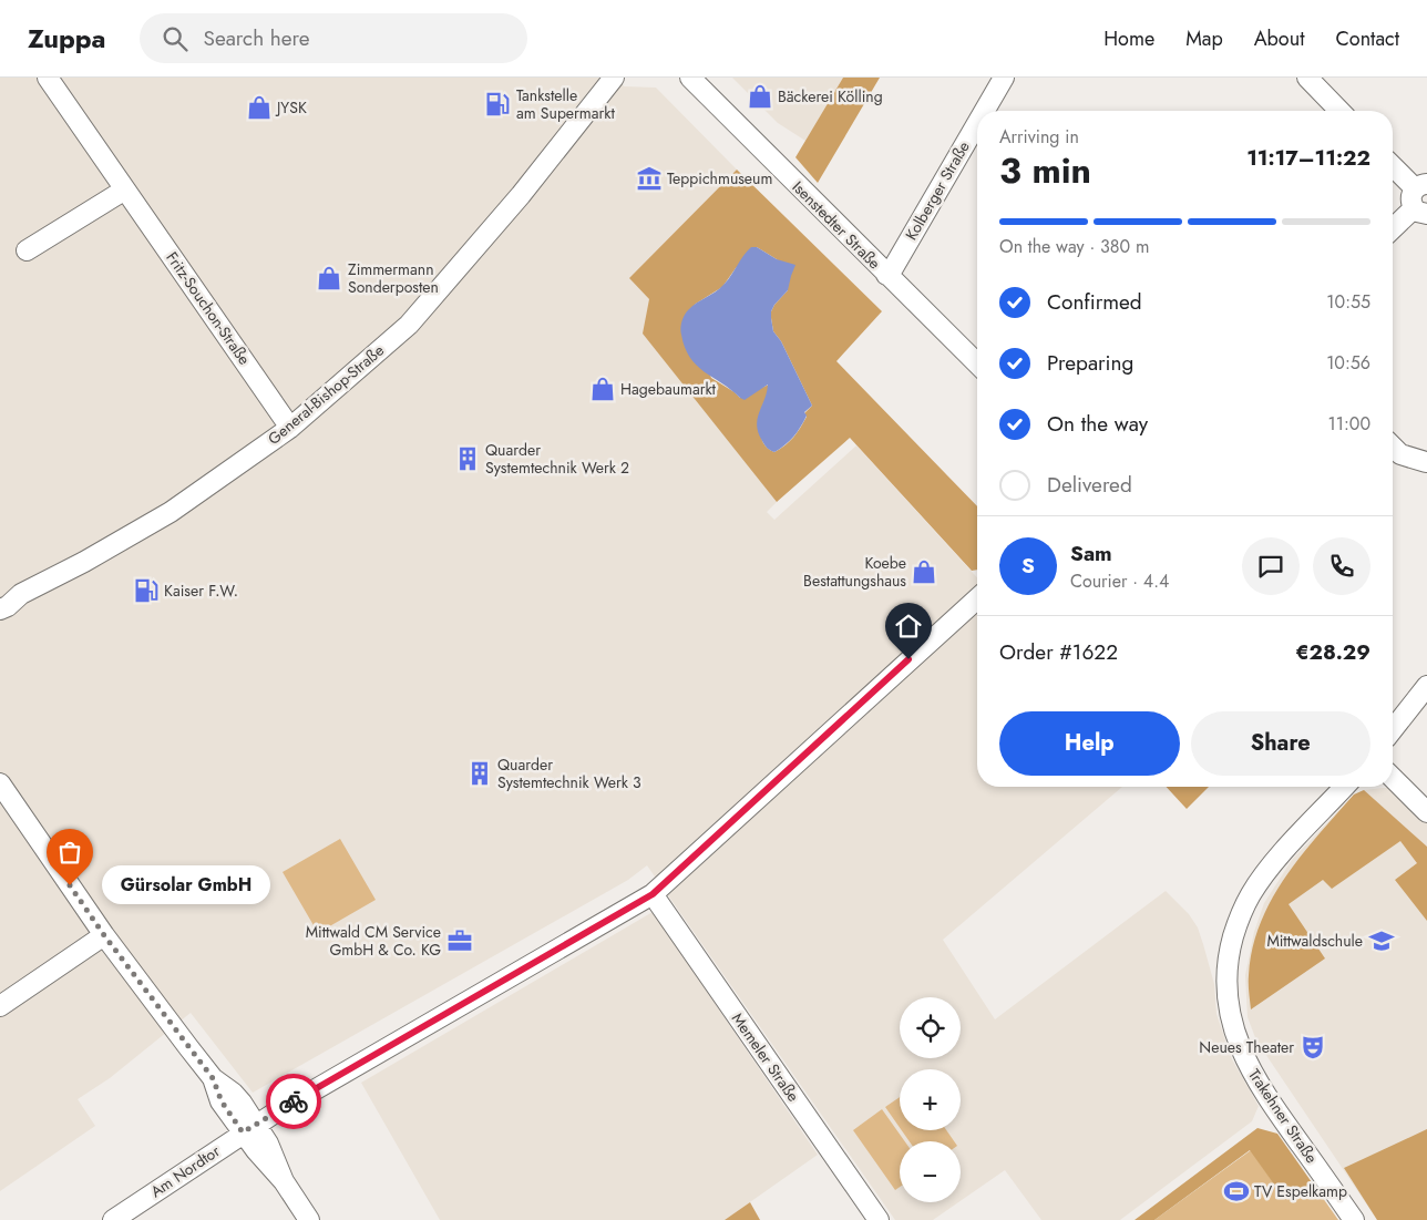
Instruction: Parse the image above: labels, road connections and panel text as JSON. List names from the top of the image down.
{
  "streets": {
    "street": [
      "Kolberger Straße",
      "Isenstedter Straße",
      "Fritz-Souchon-Straße",
      "General-Bishop-Straße",
      "Memeler Straße",
      "Trakehner Straße",
      "Am Nordtor"
    ]
  },
  "crossings": [
    ["Kolberger Straße", "Isenstedter Straße"],
    ["Fritz-Souchon-Straße", "General-Bishop-Straße"],
    ["Memeler Straße", "Am Nordtor"]
  ],
  "places": {
    "shop": [
      "Bäckerei Kölling",
      "JYSK",
      "Zimmermann Sonderposten",
      "Hagebaumarkt",
      "Koebe Bestattungshaus"
    ],
    "fuel station": ["Tankstelle am Supermarkt", "Kaiser F.W."],
    "museum": ["Teppichmuseum"],
    "building": ["Quarder Systemtechnik Werk 2", "Quarder Systemtechnik Werk 3"],
    "other": ["Gürsolar GmbH"],
    "office": ["Mittwald CM Service GmbH & Co. KG"],
    "school or university": ["Mittwaldschule"],
    "theatre": ["Neues Theater"],
    "sports": ["TV Espelkamp"]
  },
  "page": {
    "header": "Zuppa",
    "search": "Search here",
    "nav": [
      "Home",
      "Map",
      "About",
      "Contact"
    ],
    "heading": ["3 min", "Arriving in", "11:17–11:22"],
    "panel": [
      "Sam",
      "Courier · 4.4",
      "Order #1622",
      "€28.29"
    ],
    "bar": "On the way · 380 m",
    "list": [
      ["Confirmed", "10:55"],
      ["Preparing", "10:56"],
      ["On the way", "11:00"],
      "Delivered"
    ],
    "round": "S",
    "buttons": ["Help", "Share"],
    "bubble": "Gürsolar GmbH",
    "map_buttons": ["+", "−"]
  }
}
